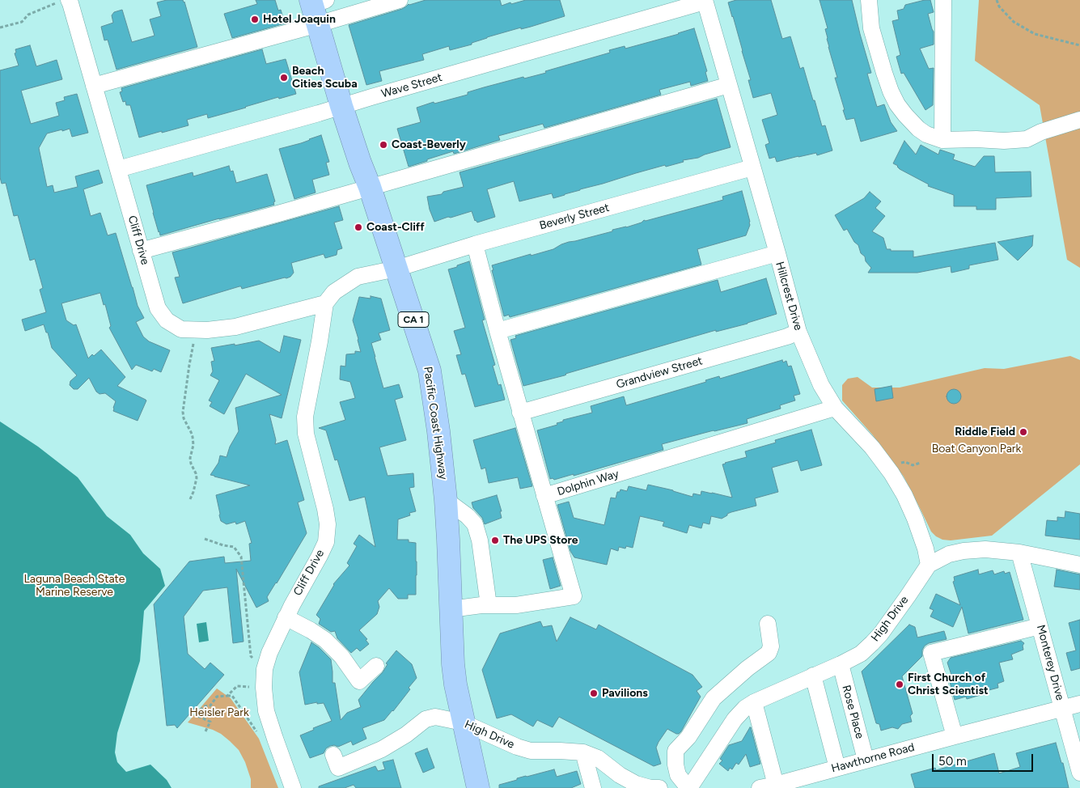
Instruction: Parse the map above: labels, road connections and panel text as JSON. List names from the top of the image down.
{
  "streets": {
    "highway": ["CA 1", "Pacific Coast Highway"],
    "street": [
      "Wave Street",
      "Beverly Street",
      "Cliff Drive",
      "Hillcrest Drive",
      "Grandview Street",
      "Dolphin Way",
      "High Drive",
      "Monterey Drive",
      "Rose Place",
      "Hawthorne Road"
    ]
  },
  "crossings": [
    ["Wave Street", "Cliff Drive"],
    ["Wave Street", "Hillcrest Drive"],
    ["Wave Street", "Pacific Coast Highway"],
    ["Beverly Street", "Hillcrest Drive"],
    ["Beverly Street", "Pacific Coast Highway"],
    ["Beverly Street", "Dolphin Way"],
    ["Hillcrest Drive", "Grandview Street"],
    ["Hillcrest Drive", "Dolphin Way"],
    ["Hillcrest Drive", "High Drive"],
    ["Grandview Street", "Dolphin Way"],
    ["Pacific Coast Highway", "High Drive"],
    ["High Drive", "Monterey Drive"],
    ["High Drive", "Rose Place"],
    ["Monterey Drive", "Hawthorne Road"],
    ["Rose Place", "Hawthorne Road"]
  ],
  "parks": ["Boat Canyon Park", "Laguna Beach State Marine Reserve", "Heisler Park"],
  "places": [
    "Hotel Joaquin",
    "Beach Cities Scuba",
    "Coast-Beverly",
    "Coast-Cliff",
    "Riddle Field",
    "The UPS Store",
    "First Church of Christ Scientist",
    "Pavilions"
  ],
  "scale_bar": "50 m"
}
